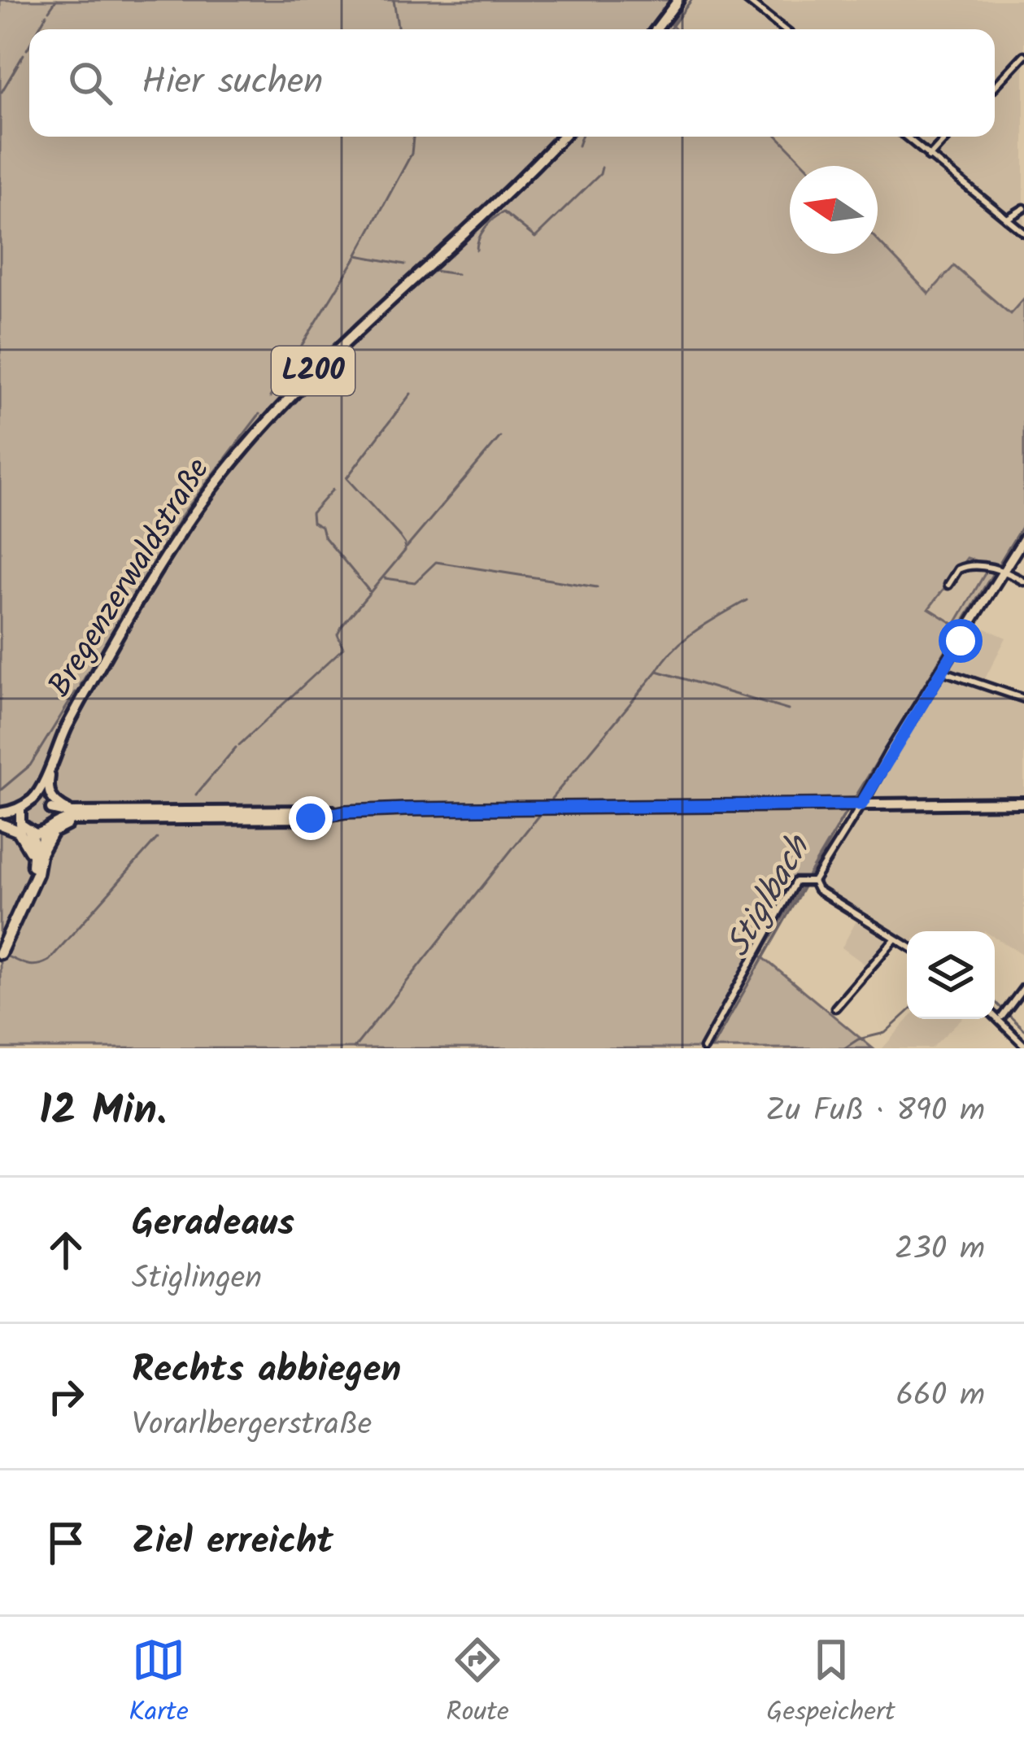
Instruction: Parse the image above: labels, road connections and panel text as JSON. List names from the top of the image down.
{
  "streets": {
    "main road": ["L200", "Bregenzerwaldstraße"]
  },
  "water": ["Stiglbach"],
  "north": "left",
  "page": {
    "search": "Hier suchen",
    "heading": ["12 Min.", "Zu Fuß · 890 m"],
    "list": [
      ["Geradeaus", "Stiglingen", "230 m"],
      ["Rechts abbiegen", "Vorarlbergerstraße", "660 m"],
      "Ziel erreicht"
    ],
    "nav": ["Karte", "Route", "Gespeichert"]
  }
}
